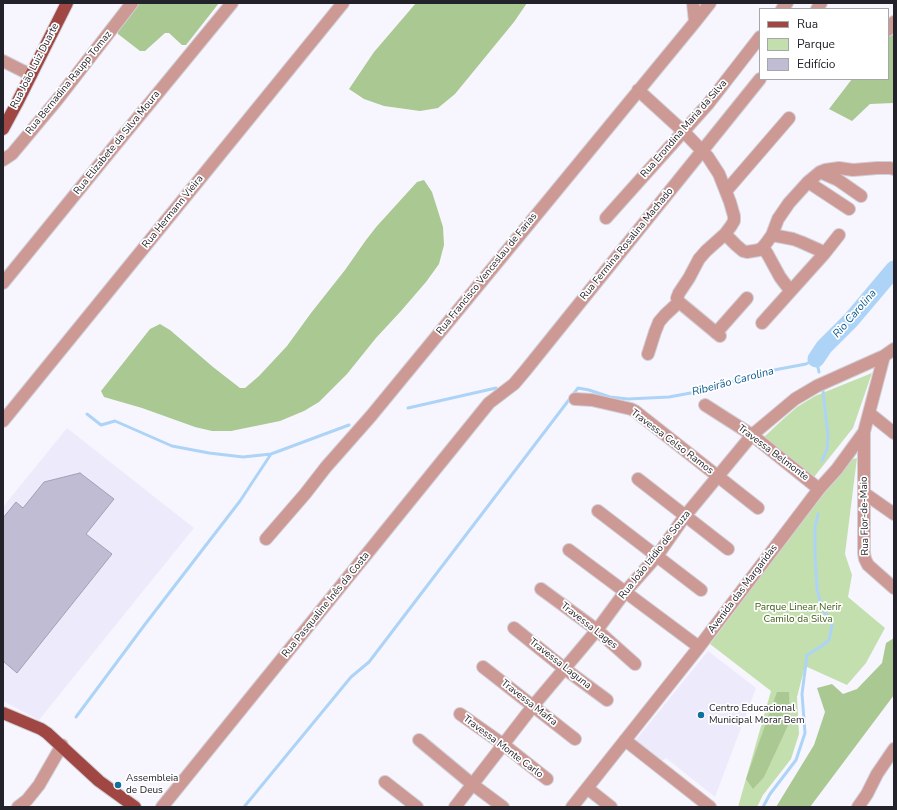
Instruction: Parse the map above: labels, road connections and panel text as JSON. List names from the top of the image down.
{
  "streets": {
    "main road": ["Rua João Luiz Duarte"],
    "street": [
      "Rua Bernadina Raupp Tomaz",
      "Rua Erondina Maria da Silva",
      "Rua Elizabete da Silva Moura",
      "Rua Hermann Vieira",
      "Rua Fermina Rosalina Machado",
      "Rua Francisco Venceslau de Farias",
      "Travessa Celso Ramos",
      "Travessa Belmonte",
      "Rua Flor-de-Maio",
      "Rua João Izídio de Souza",
      "Avenida das Margaridas",
      "Rua Pasqualine Inês da Costa",
      "Travessa Lages",
      "Travessa Laguna",
      "Travessa Mafra",
      "Travessa Monte Carlo"
    ]
  },
  "crossings": [
    ["Rua Fermina Rosalina Machado", "Rua Pasqualine Inês da Costa"],
    ["Travessa Celso Ramos", "Rua João Izídio de Souza"],
    ["Travessa Belmonte", "Rua João Izídio de Souza"],
    ["Travessa Belmonte", "Avenida das Margaridas"],
    ["Rua Flor-de-Maio", "Avenida das Margaridas"],
    ["Rua João Izídio de Souza", "Avenida das Margaridas"],
    ["Rua João Izídio de Souza", "Travessa Lages"],
    ["Rua João Izídio de Souza", "Travessa Laguna"],
    ["Rua João Izídio de Souza", "Travessa Mafra"],
    ["Rua João Izídio de Souza", "Travessa Monte Carlo"]
  ],
  "water": ["Rio Carolina", "Ribeirão Carolina"],
  "parks": ["Parque Linear Nerir Camilo da Silva"],
  "places": ["Centro Educacional Municipal Morar Bem", "Assembleia de Deus"],
  "legend": ["Rua", "Parque", "Edifício"]
}
